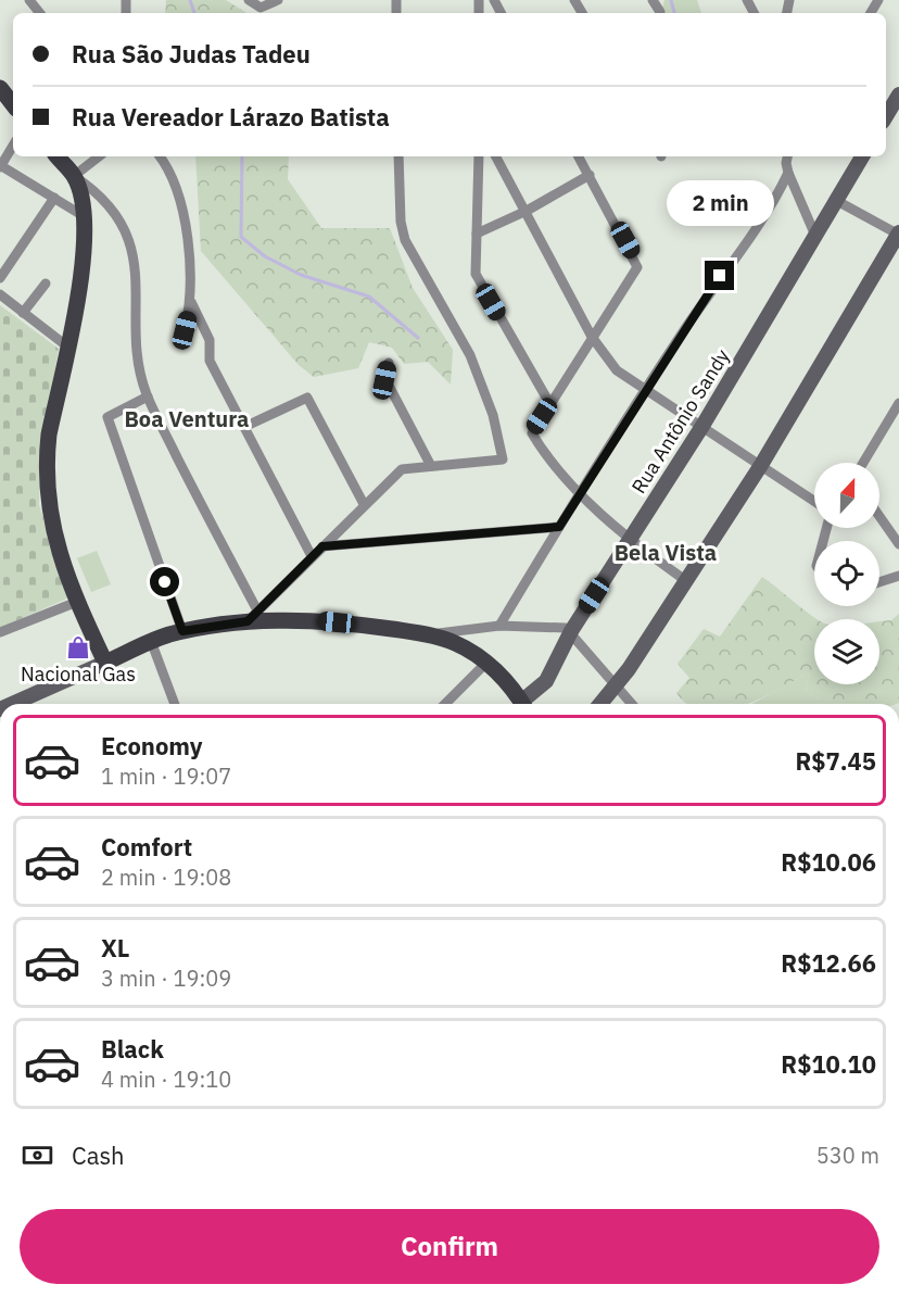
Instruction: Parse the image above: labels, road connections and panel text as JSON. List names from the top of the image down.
{
  "streets": {
    "street": ["Rua Antônio Sandy"]
  },
  "districts": ["Boa Ventura", "Bela Vista"],
  "places": {
    "shop": ["Nacional Gas"]
  },
  "north": "top",
  "page": {
    "banner": ["Rua São Judas Tadeu", "Rua Vereador Lárazo Batista"],
    "bubble": "2 min",
    "list": [
      {
        "name": "Economy",
        "note": "1 min · 19:07",
        "value": "R$7.45"
      },
      {
        "name": "Comfort",
        "note": "2 min · 19:08",
        "value": "R$10.06"
      },
      {
        "name": "XL",
        "note": "3 min · 19:09",
        "value": "R$12.66"
      },
      {
        "name": "Black",
        "note": "4 min · 19:10",
        "value": "R$10.10"
      }
    ],
    "pay": ["Cash", "530 m"],
    "buttons": "Confirm"
  }
}
